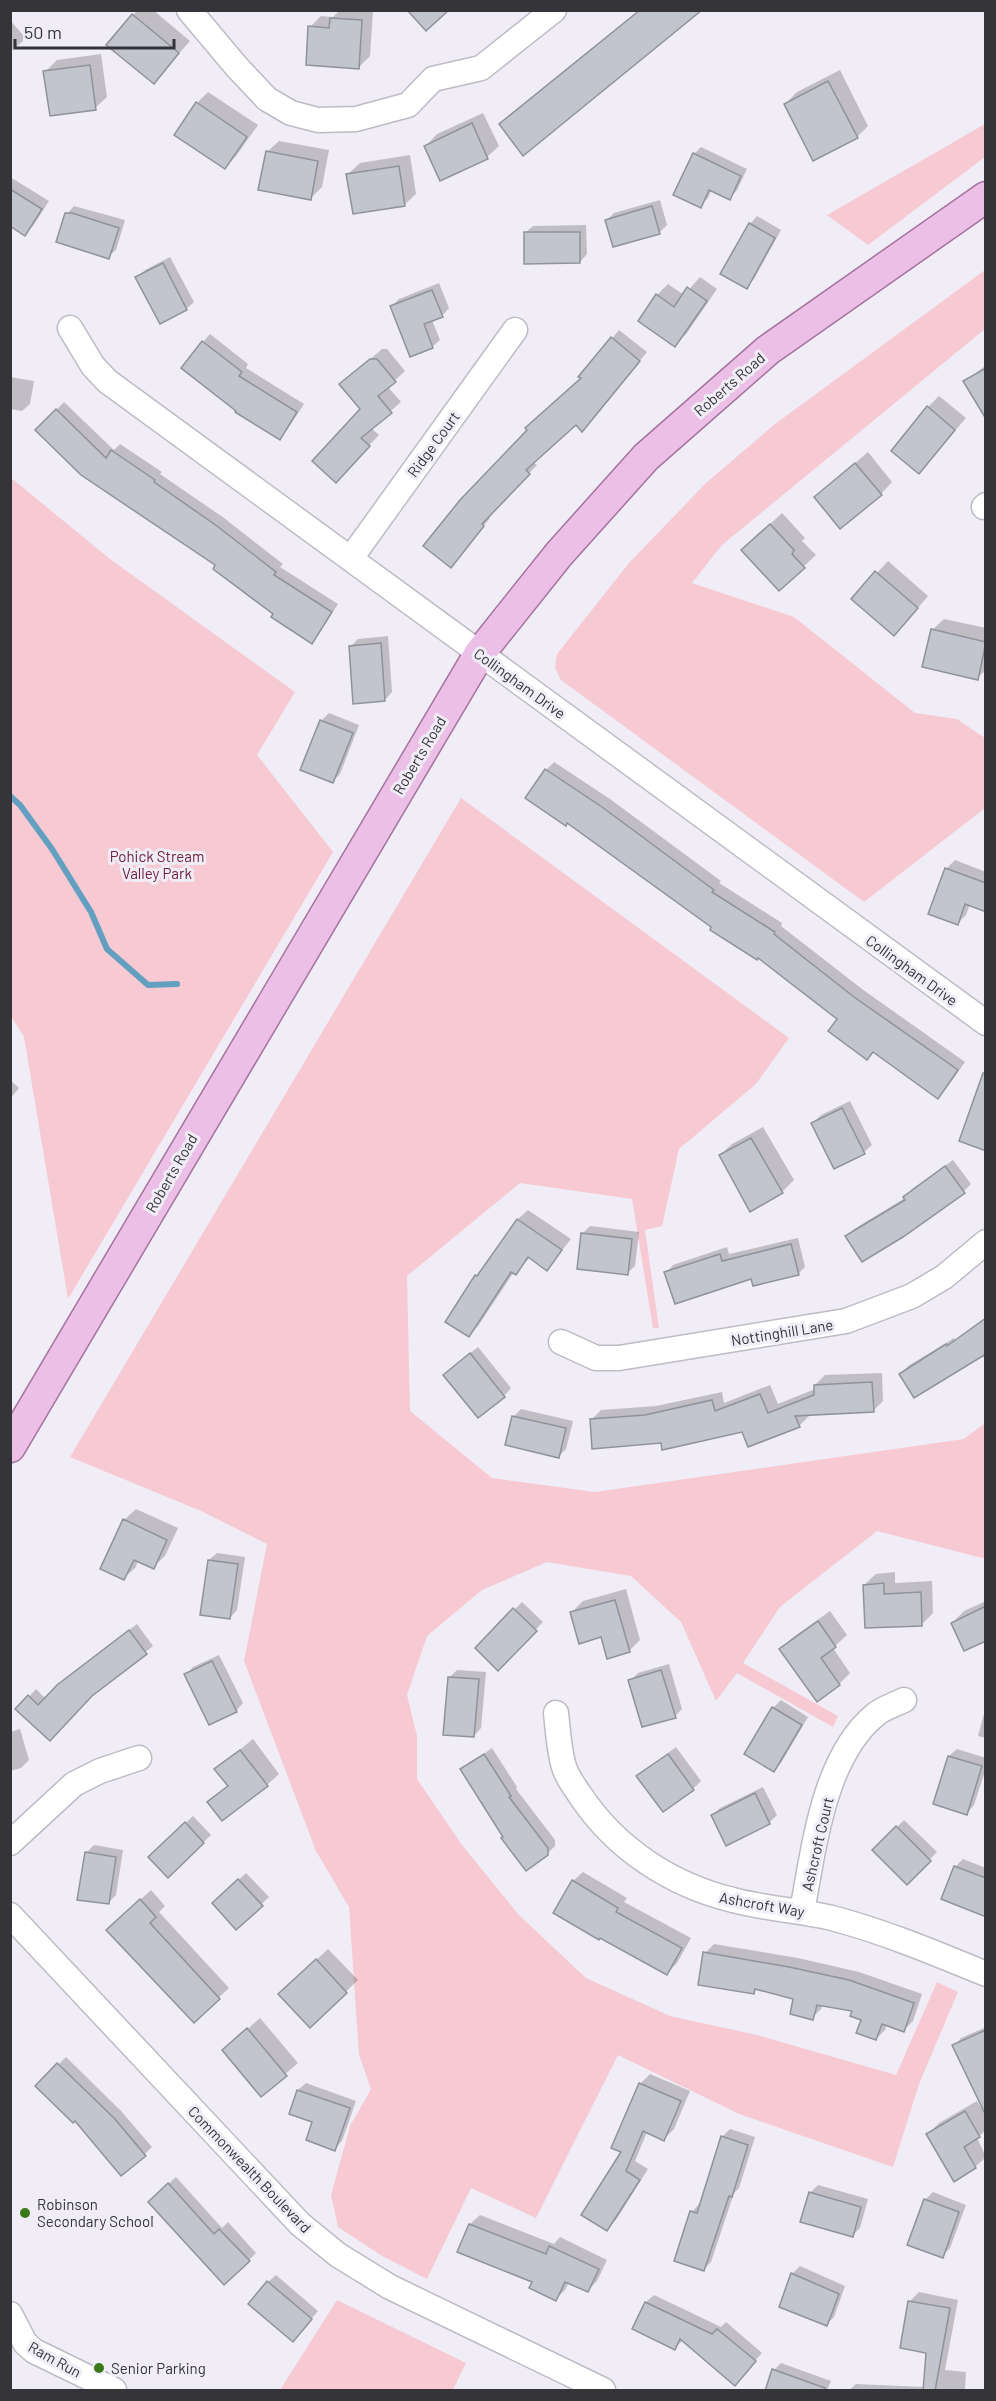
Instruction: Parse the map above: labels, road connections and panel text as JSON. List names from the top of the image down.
{
  "streets": {
    "main road": ["Roberts Road"],
    "street": [
      "Ridge Court",
      "Collingham Drive",
      "Nottinghill Lane",
      "Ashcroft Court",
      "Ashcroft Way",
      "Commonwealth Boulevard",
      "Ram Run"
    ]
  },
  "crossings": [
    ["Roberts Road", "Collingham Drive"],
    ["Ridge Court", "Collingham Drive"],
    ["Ashcroft Court", "Ashcroft Way"]
  ],
  "parks": ["Pohick Stream Valley Park"],
  "places": ["Robinson Secondary School", "Senior Parking"],
  "scale_bar": "50 m"
}
